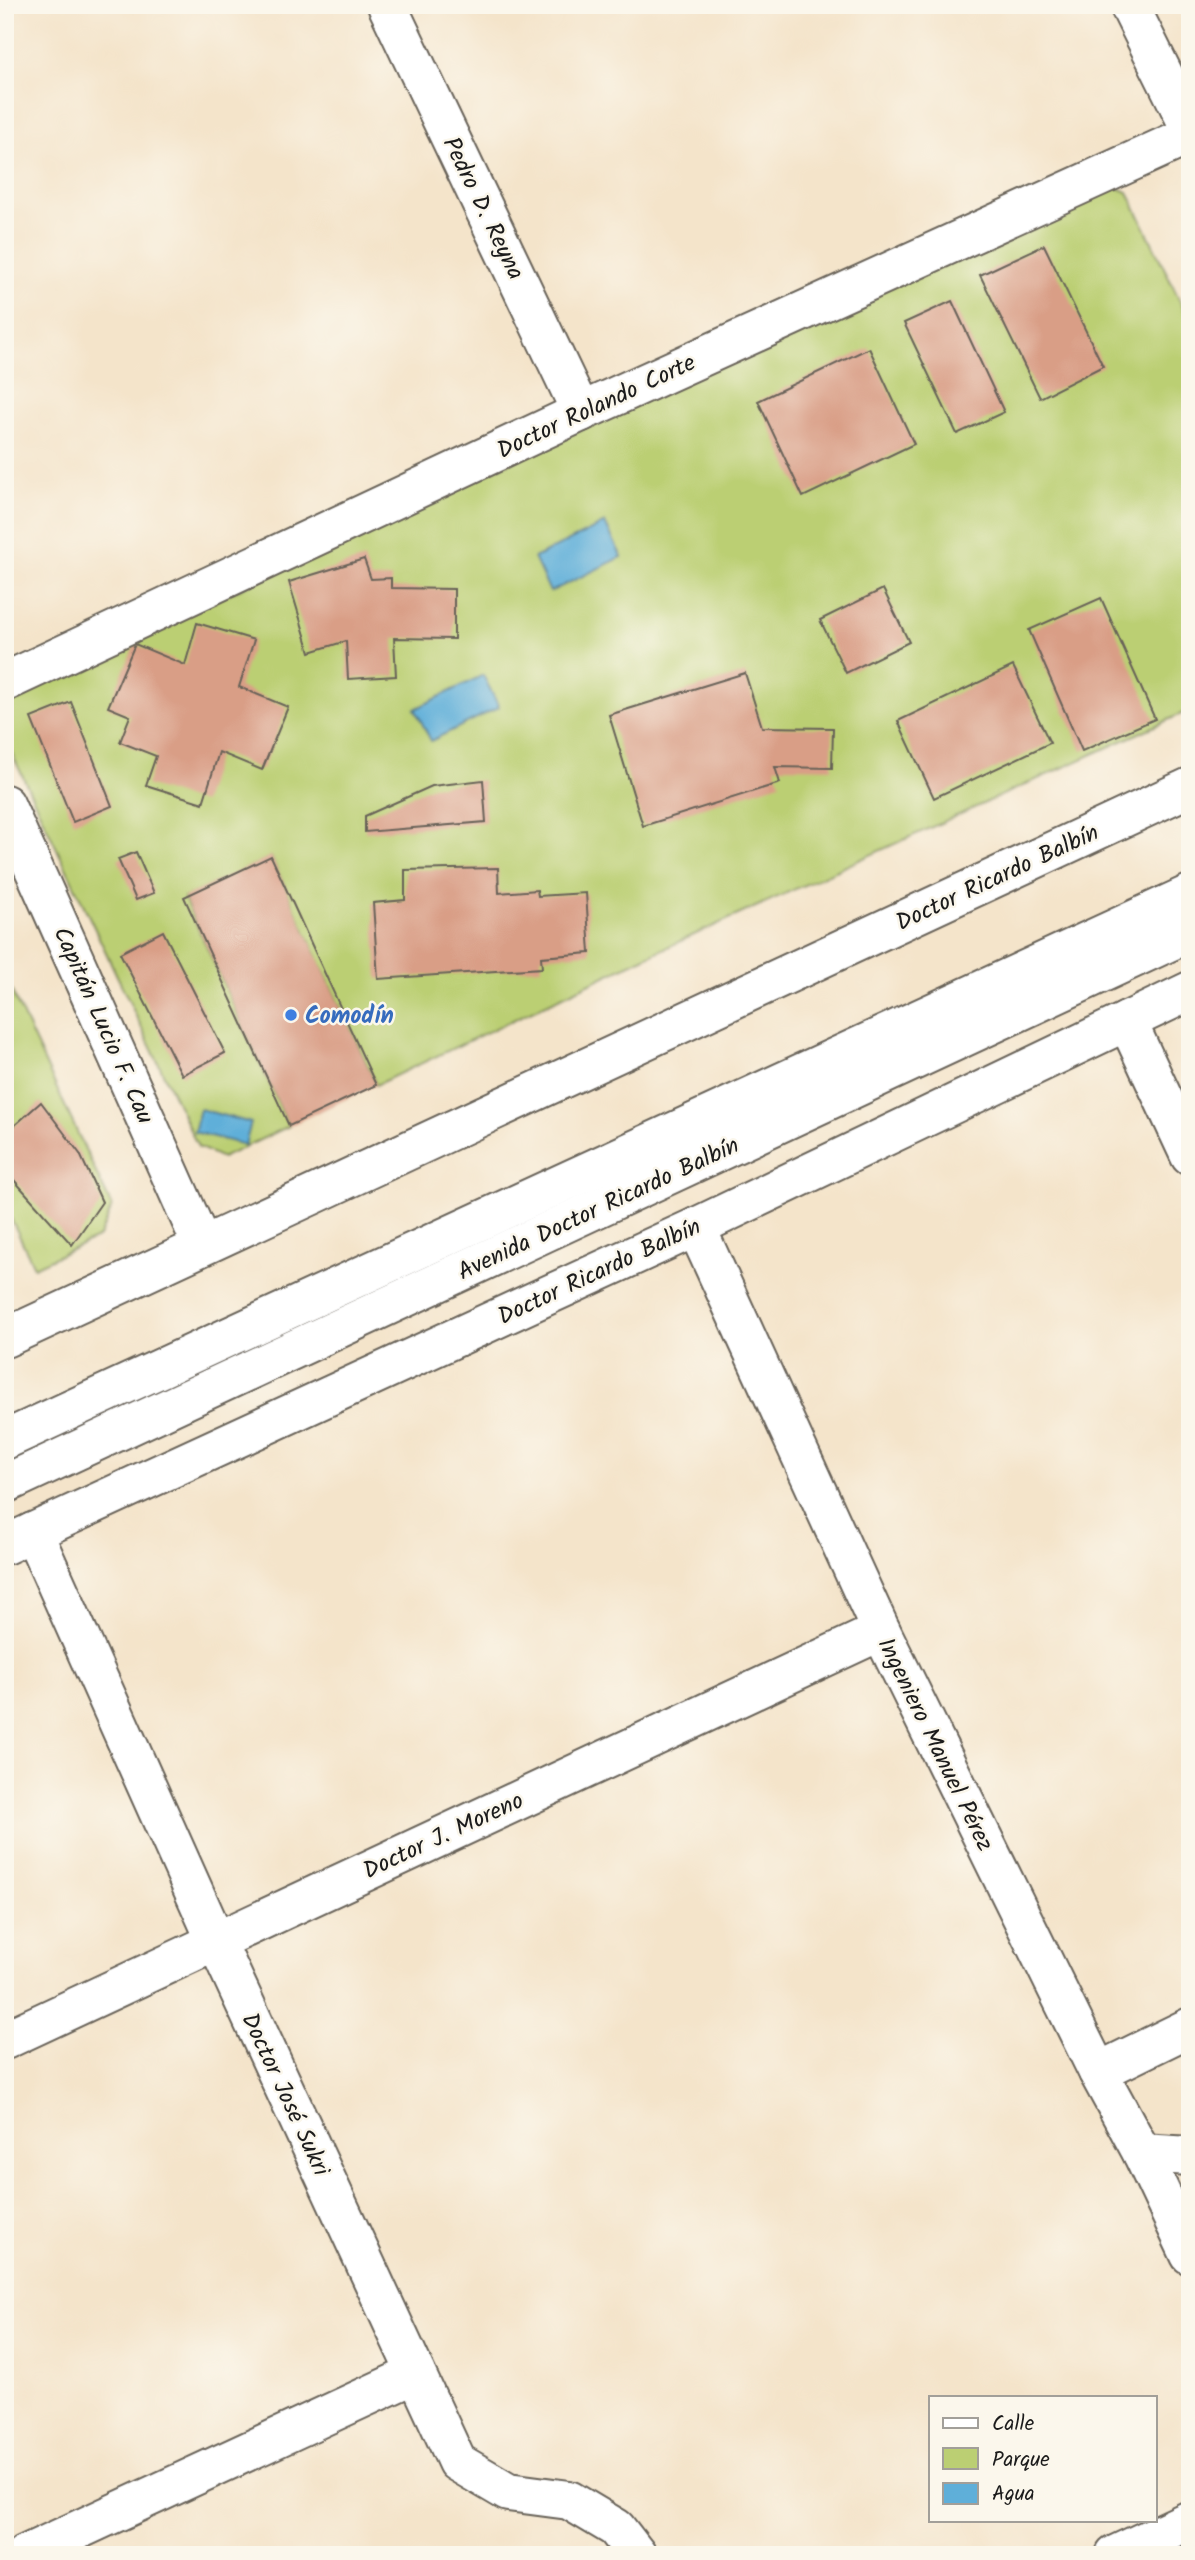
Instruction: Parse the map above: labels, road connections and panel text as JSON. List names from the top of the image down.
{
  "streets": {
    "street": [
      "Pedro D. Reyna",
      "Doctor Rolando Corte",
      "Doctor Ricardo Balbín",
      "Capitán Lucio F. Cau",
      "Avenida Doctor Ricardo Balbín",
      "Ingeniero Manuel Pérez",
      "Doctor J. Moreno",
      "Doctor José Sukri"
    ]
  },
  "crossings": [
    ["Pedro D. Reyna", "Doctor Rolando Corte"],
    ["Doctor Ricardo Balbín", "Capitán Lucio F. Cau"],
    ["Doctor Ricardo Balbín", "Ingeniero Manuel Pérez"],
    ["Doctor Ricardo Balbín", "Doctor José Sukri"],
    ["Ingeniero Manuel Pérez", "Doctor J. Moreno"],
    ["Doctor J. Moreno", "Doctor José Sukri"]
  ],
  "places": ["Comodín"],
  "legend": ["Calle", "Parque", "Agua"]
}
